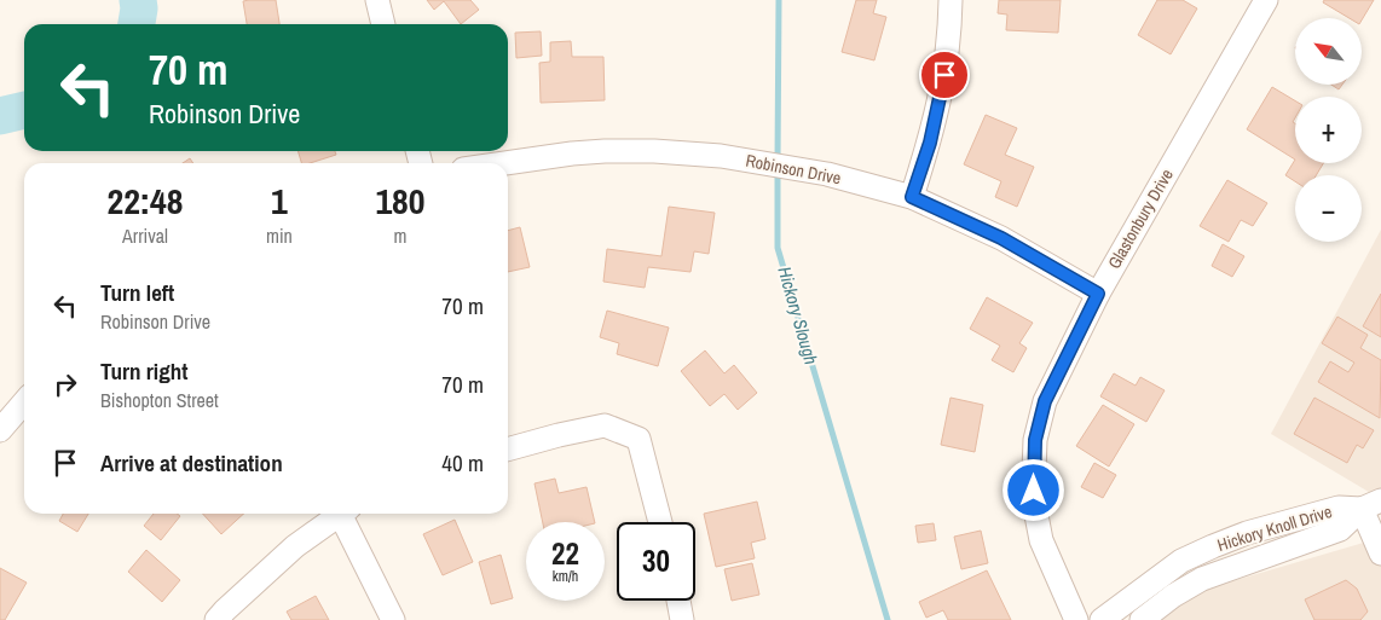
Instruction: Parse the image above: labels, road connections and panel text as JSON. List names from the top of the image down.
{
  "streets": {
    "street": ["Robinson Drive", "Glastonbury Drive", "Hickory Knoll Drive"]
  },
  "crossings": [
    ["Robinson Drive", "Glastonbury Drive"]
  ],
  "water": ["Hickory Slough"],
  "north": "top left",
  "page": {
    "map_buttons": ["+", "−"],
    "turn": ["70 m", "Robinson Drive"],
    "eta": [
      "22:48",
      "Arrival",
      "1",
      "min",
      "180",
      "m"
    ],
    "list": [
      {
        "name": "Turn left",
        "note": "Robinson Drive",
        "value": "70 m"
      },
      {
        "name": "Turn right",
        "note": "Bishopton Street",
        "value": "70 m"
      },
      {
        "name": "Arrive at destination",
        "value": "40 m"
      }
    ],
    "speed": "22 km/h",
    "limit": "30"
  }
}
